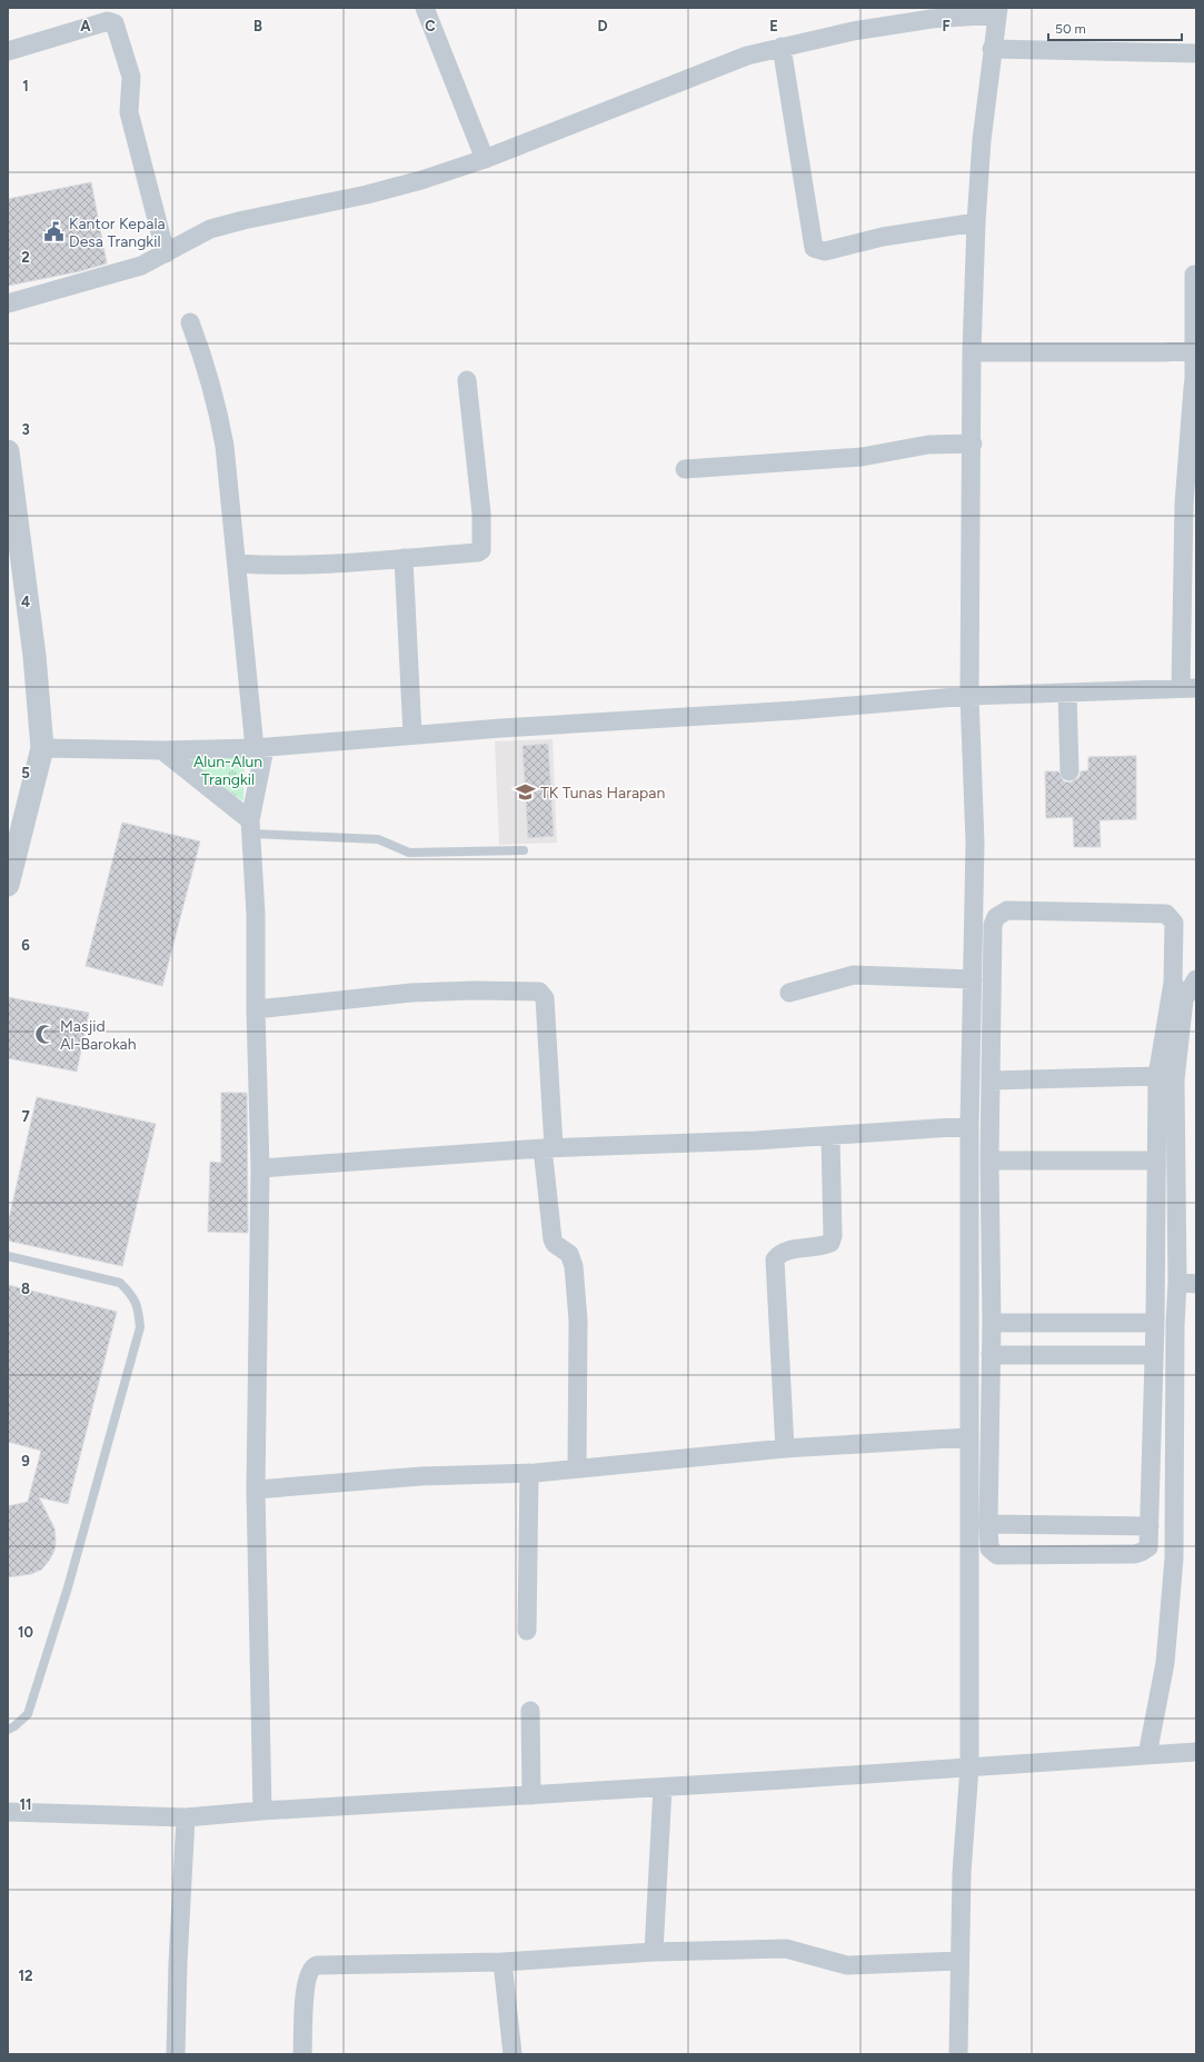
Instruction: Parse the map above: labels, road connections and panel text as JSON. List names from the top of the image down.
{
  "parks": ["Alun-Alun Trangkil"],
  "places": {
    "public building": ["Kantor Kepala Desa Trangkil"],
    "school or university": ["TK Tunas Harapan"],
    "mosque": ["Masjid Al-Barokah"]
  },
  "scale_bar": "50 m",
  "grid": {
    "columns": [
      "A",
      "B",
      "C",
      "D",
      "E",
      "F"
    ],
    "rows": [
      "1",
      "2",
      "3",
      "4",
      "5",
      "6",
      "7",
      "8",
      "9",
      "10",
      "11",
      "12"
    ]
  }
}
